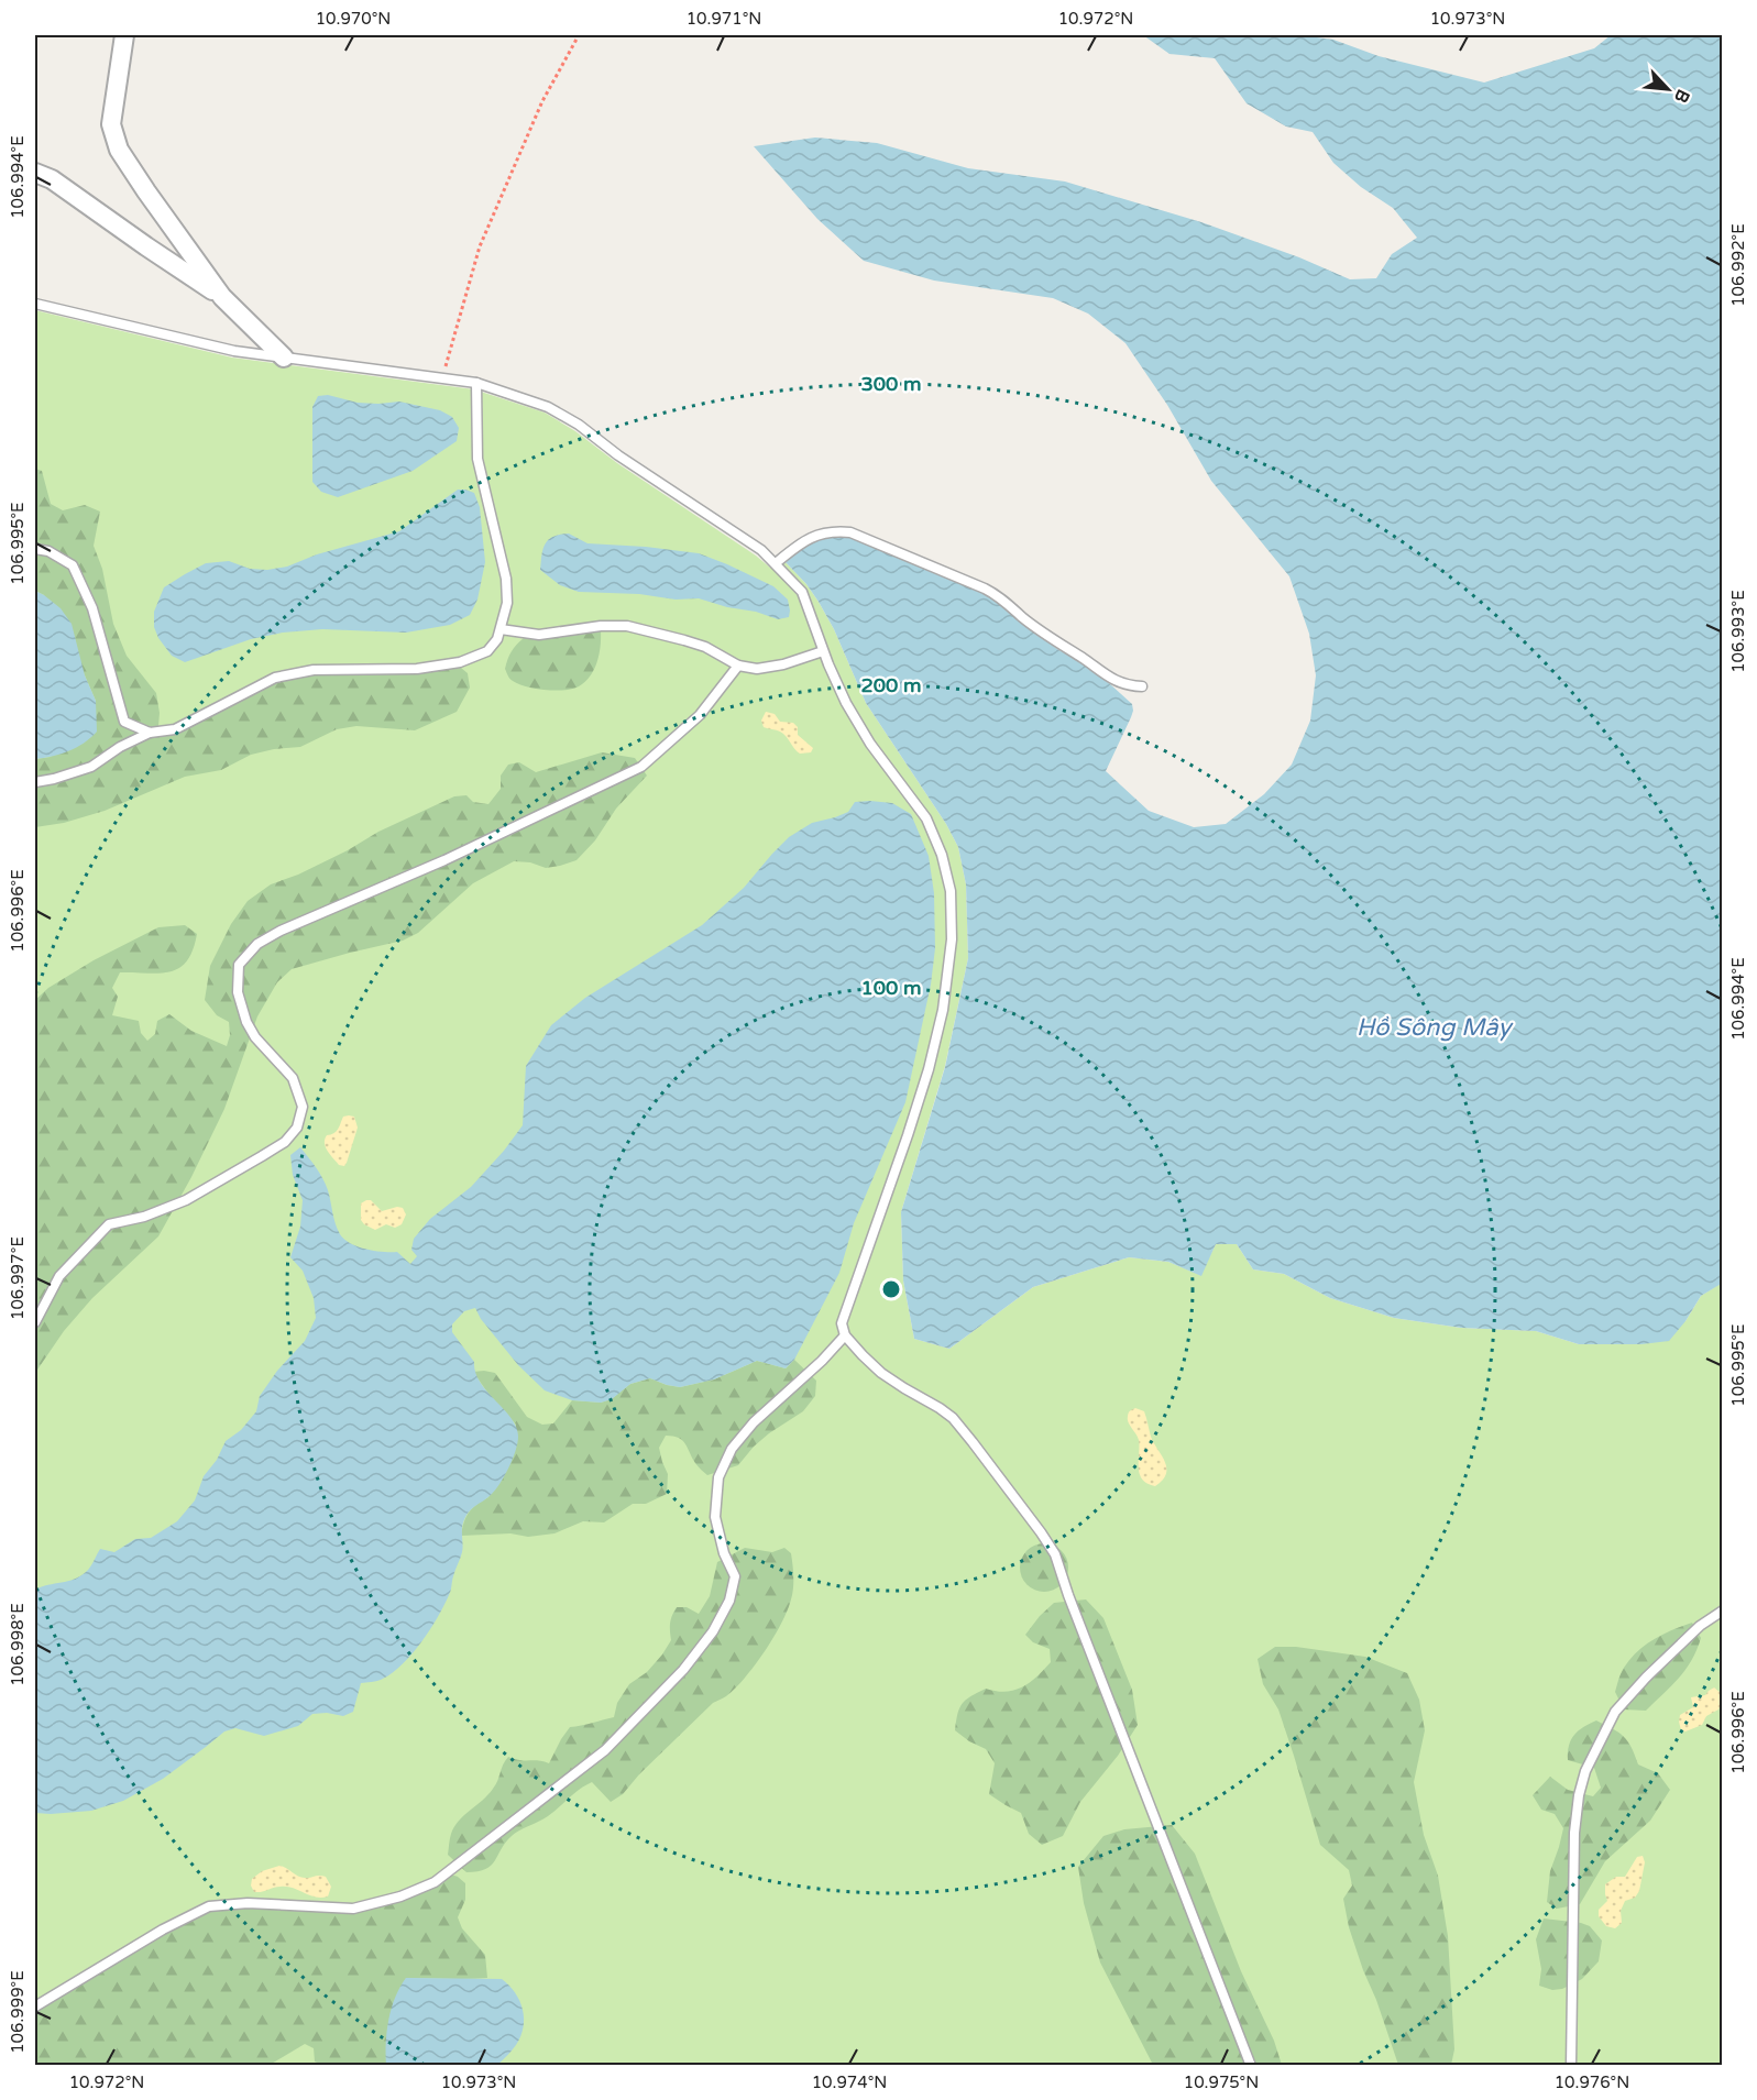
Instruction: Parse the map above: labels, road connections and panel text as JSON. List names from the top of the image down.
{
  "water": ["Hồ Sông Mây"],
  "north": "bottom right",
  "coordinates": [
    "10.970°N",
    "10.971°N",
    "10.972°N",
    "10.973°N",
    "106.994°E",
    "106.992°E",
    "106.995°E",
    "106.993°E",
    "106.996°E",
    "106.997°E",
    "106.998°E",
    "106.999°E",
    "10.974°N",
    "10.975°N",
    "10.976°N"
  ],
  "rings": ["300 m", "200 m", "100 m"]
}
